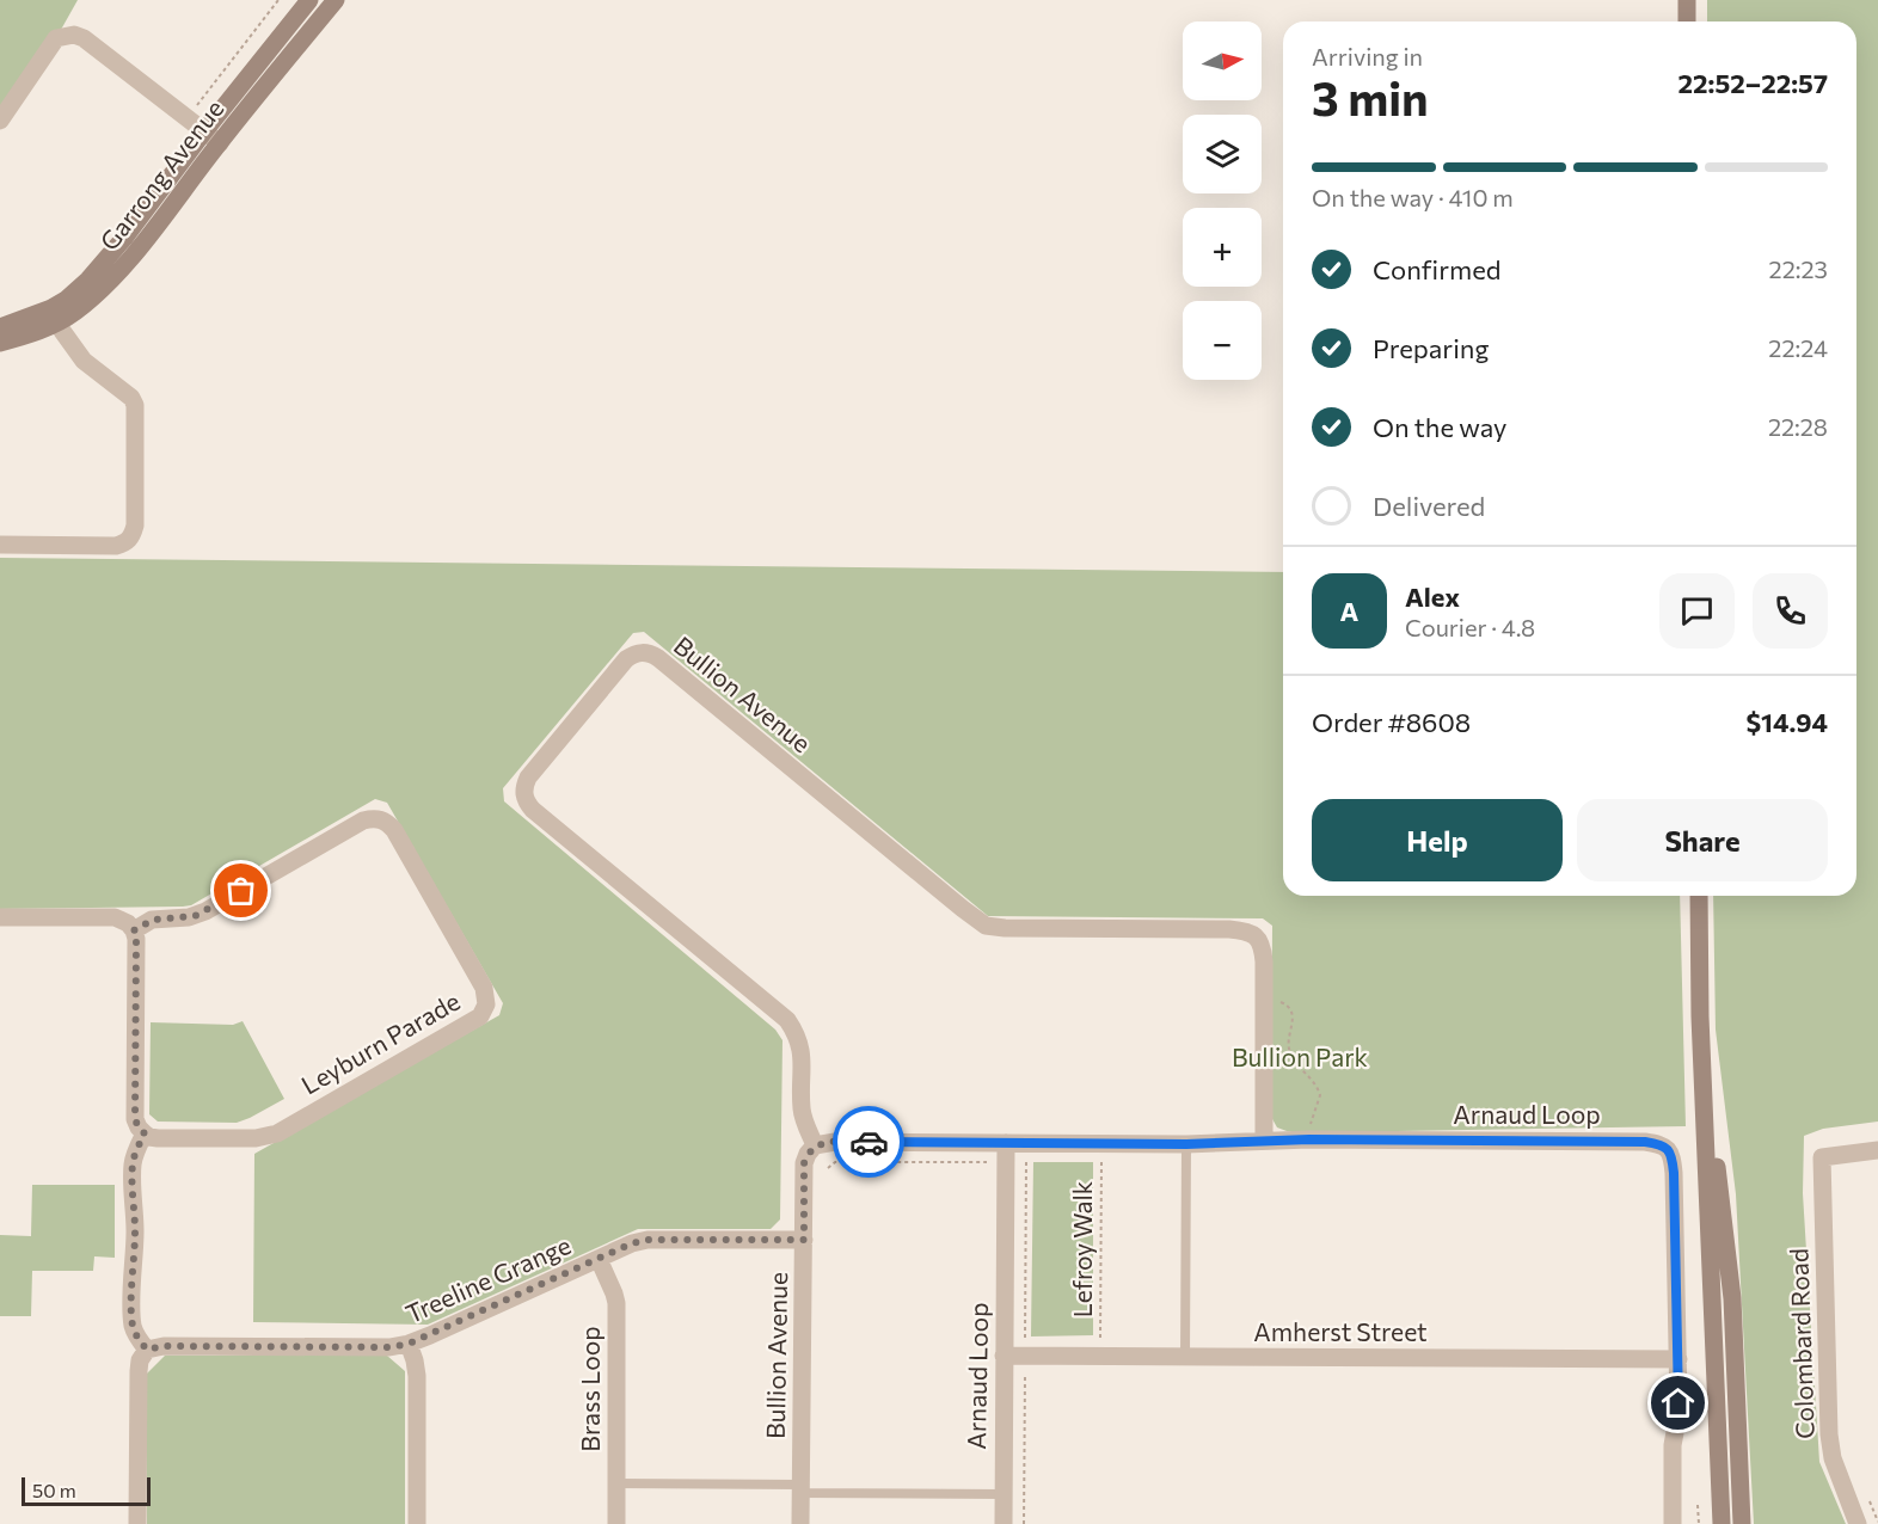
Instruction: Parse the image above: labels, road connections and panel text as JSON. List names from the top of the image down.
{
  "streets": {
    "main road": ["Garrong Avenue"],
    "street": [
      "Bullion Avenue",
      "Leyburn Parade",
      "Arnaud Loop",
      "Treeline Grange",
      "Amherst Street",
      "Colombard Road",
      "Brass Loop"
    ],
    "path": ["Lefroy Walk"]
  },
  "crossings": [
    ["Bullion Avenue", "Arnaud Loop"],
    ["Bullion Avenue", "Treeline Grange"],
    ["Arnaud Loop", "Lefroy Walk"],
    ["Arnaud Loop", "Amherst Street"],
    ["Lefroy Walk", "Amherst Street"],
    ["Treeline Grange", "Brass Loop"]
  ],
  "parks": ["Bullion Park"],
  "scale_bar": "50 m",
  "north": "right",
  "page": {
    "map_buttons": ["+", "−"],
    "heading": ["3 min", "Arriving in", "22:52–22:57"],
    "panel": [
      "Alex",
      "Courier · 4.8",
      "Order #8608",
      "$14.94"
    ],
    "bar": "On the way · 410 m",
    "list": [
      ["Confirmed", "22:23"],
      ["Preparing", "22:24"],
      ["On the way", "22:28"],
      "Delivered"
    ],
    "round": "A",
    "buttons": ["Help", "Share"],
    "scale": "50 m"
  }
}
